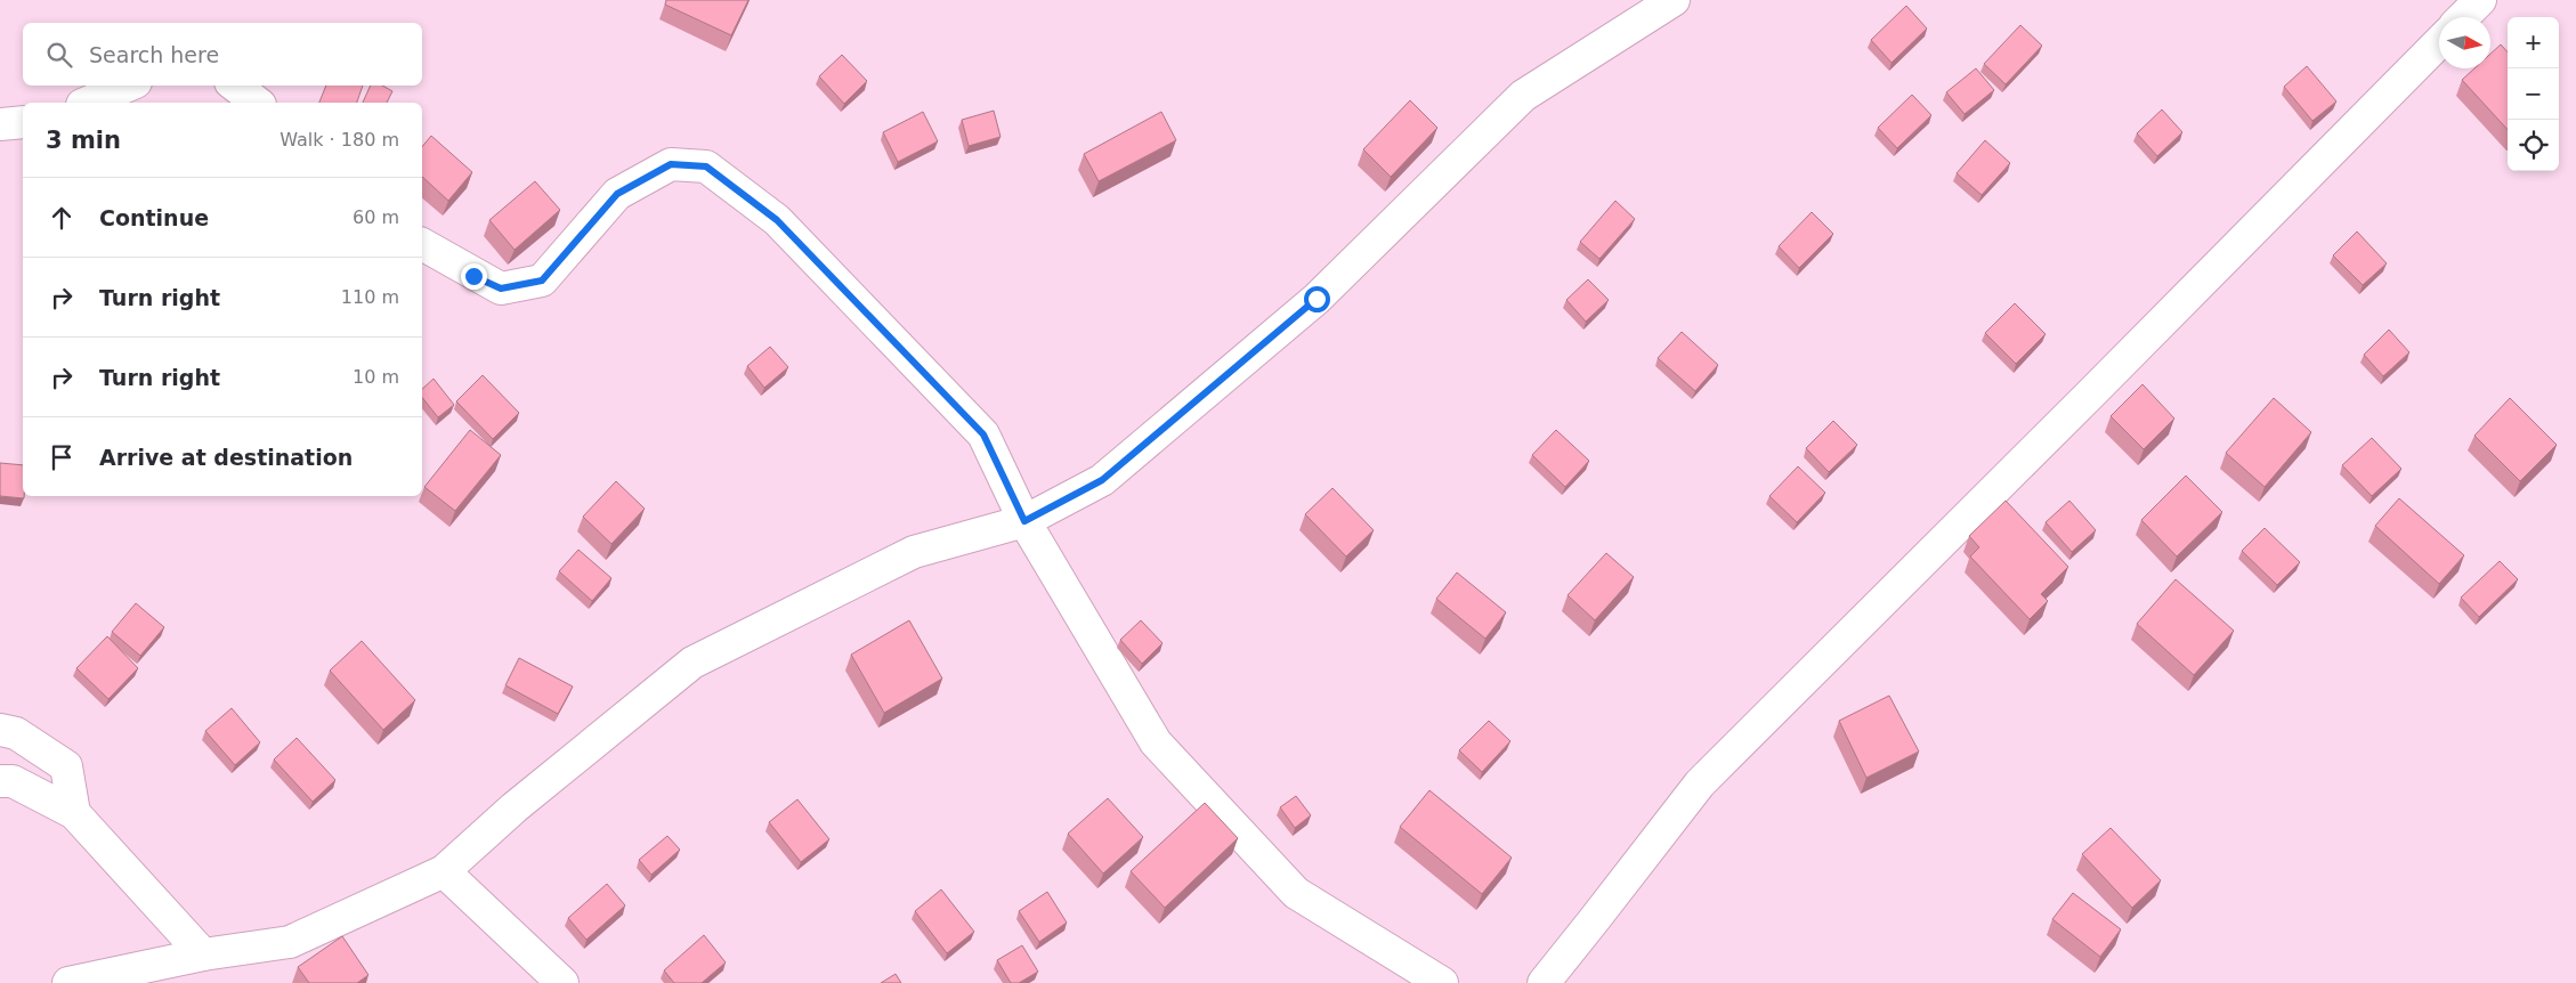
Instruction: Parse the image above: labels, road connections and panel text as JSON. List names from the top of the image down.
{
  "north": "right",
  "page": {
    "map_buttons": ["+", "−"],
    "search": "Search here",
    "heading": ["3 min", "Walk · 180 m"],
    "list": [
      ["Continue", "60 m"],
      ["Turn right", "110 m"],
      ["Turn right", "10 m"],
      "Arrive at destination"
    ]
  }
}
